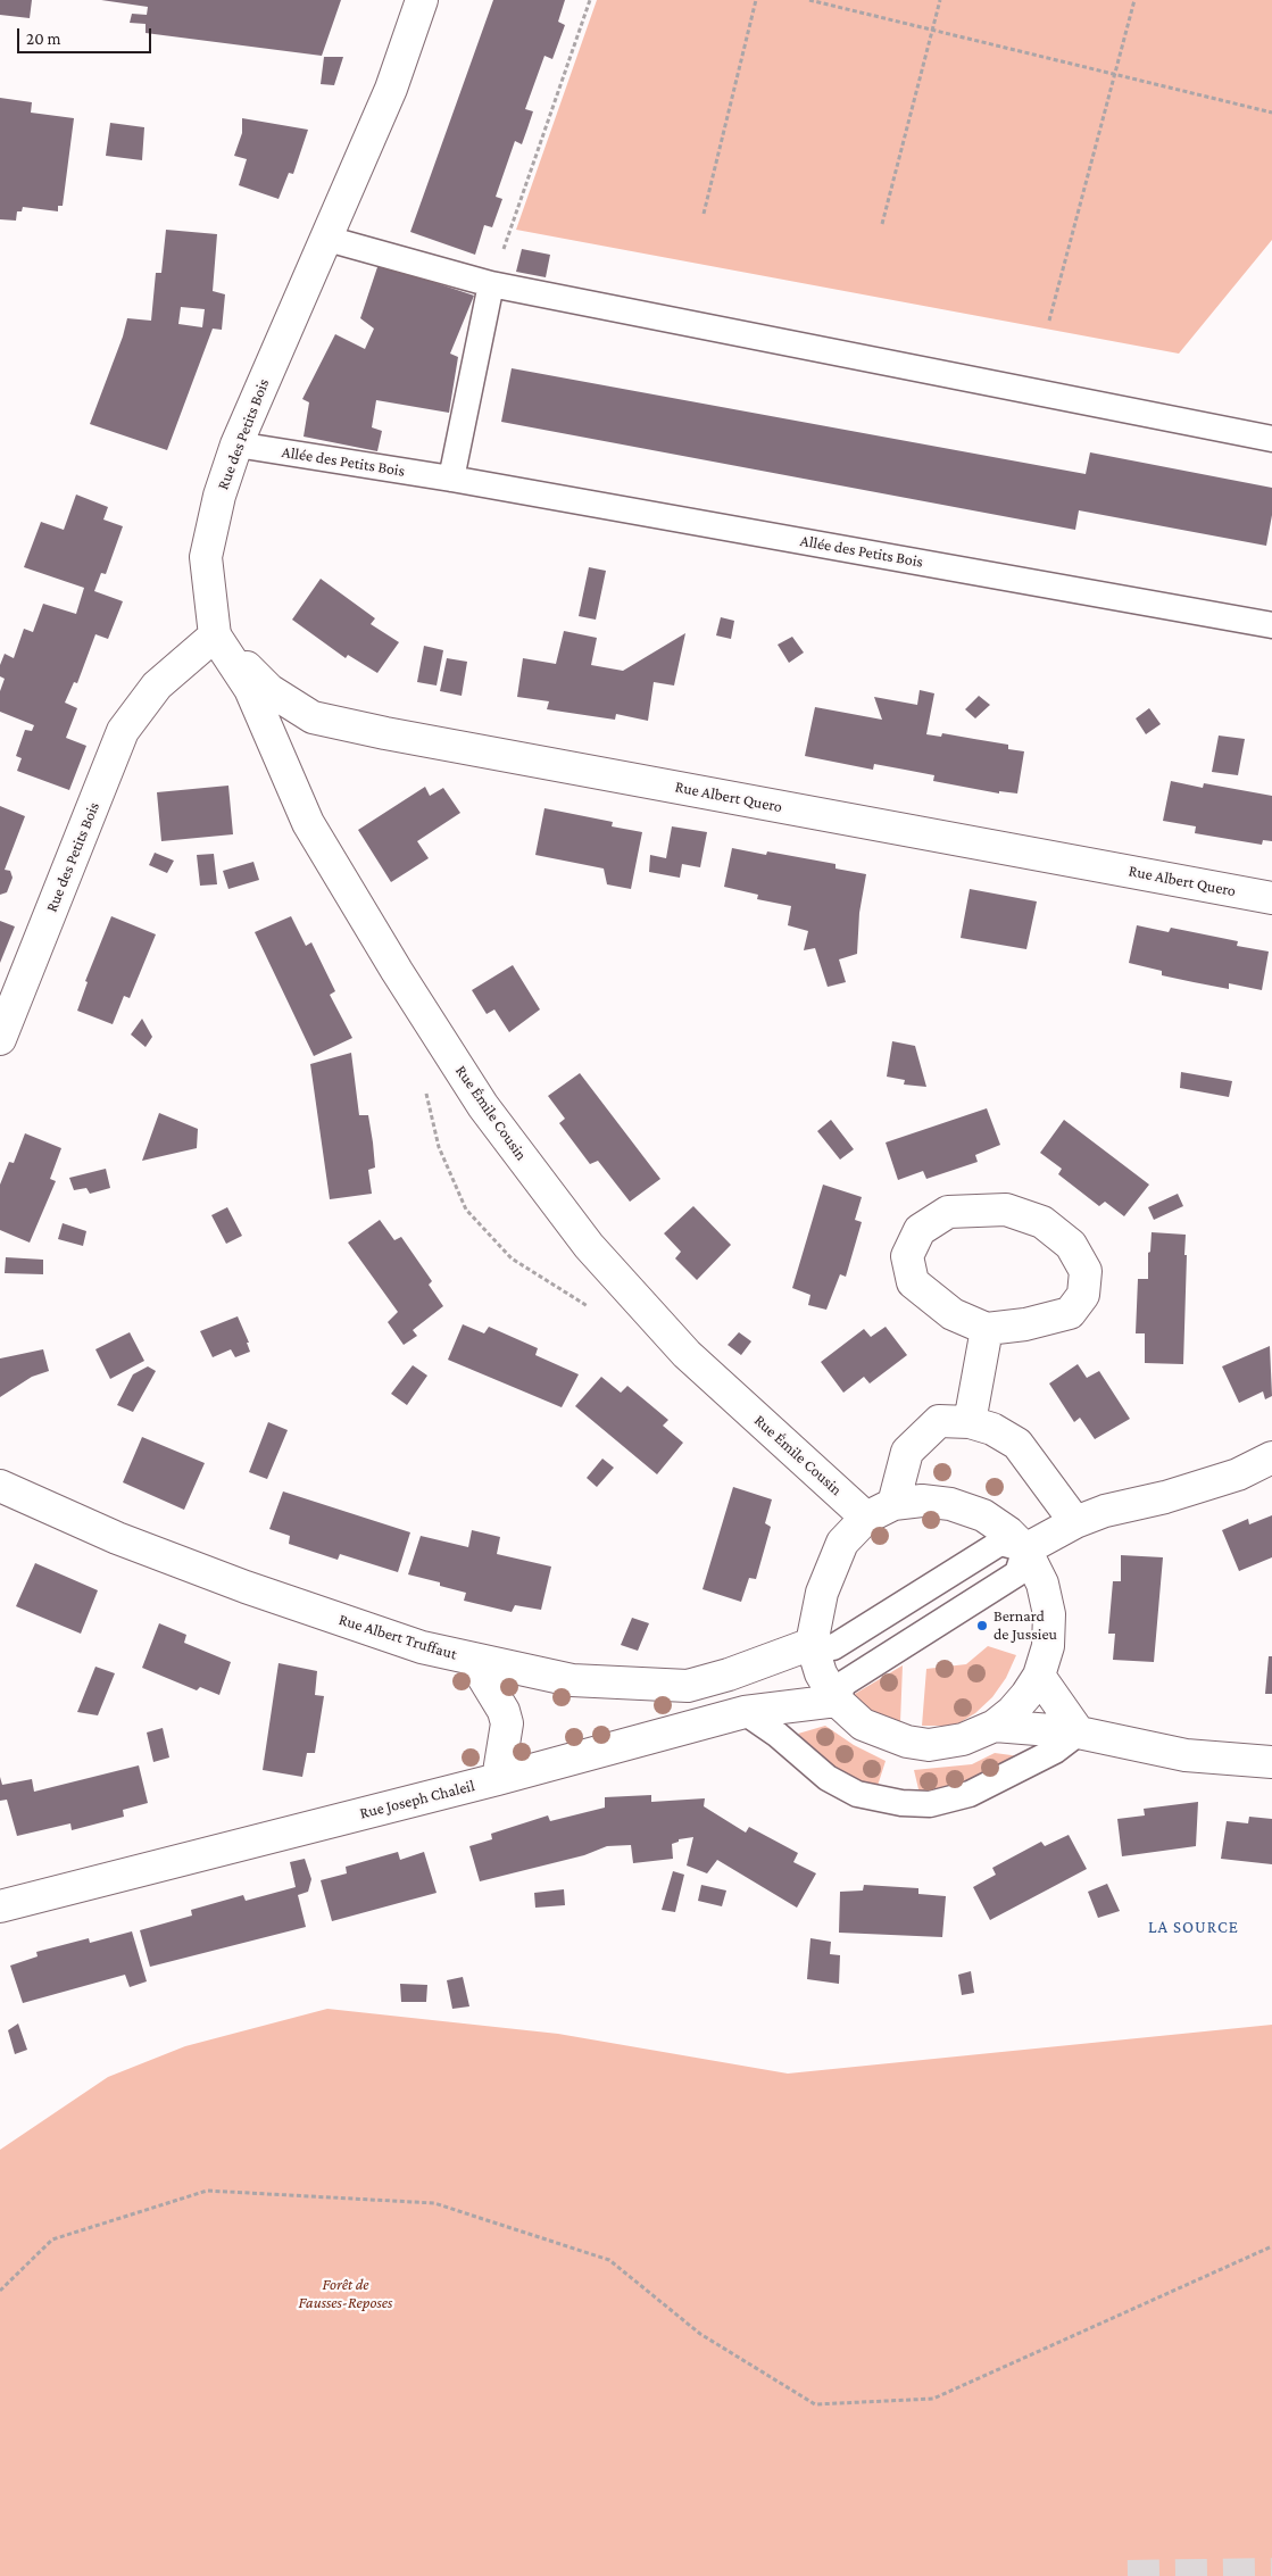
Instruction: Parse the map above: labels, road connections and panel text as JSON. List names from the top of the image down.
{
  "streets": {
    "street": [
      "Rue des Petits Bois",
      "Rue Albert Quero",
      "Rue Émile Cousin",
      "Rue Albert Truffaut",
      "Rue Joseph Chaleil"
    ],
    "lane": ["Allée des Petits Bois"]
  },
  "crossings": [
    ["Rue des Petits Bois", "Allée des Petits Bois"],
    ["Rue des Petits Bois", "Rue Albert Quero"],
    ["Rue des Petits Bois", "Rue Émile Cousin"],
    ["Rue Albert Quero", "Rue Émile Cousin"]
  ],
  "districts": ["LA SOURCE"],
  "parks": ["Forêt de Fausses-Reposes"],
  "places": ["Bernard de Jussieu"],
  "scale_bar": "20 m"
}
